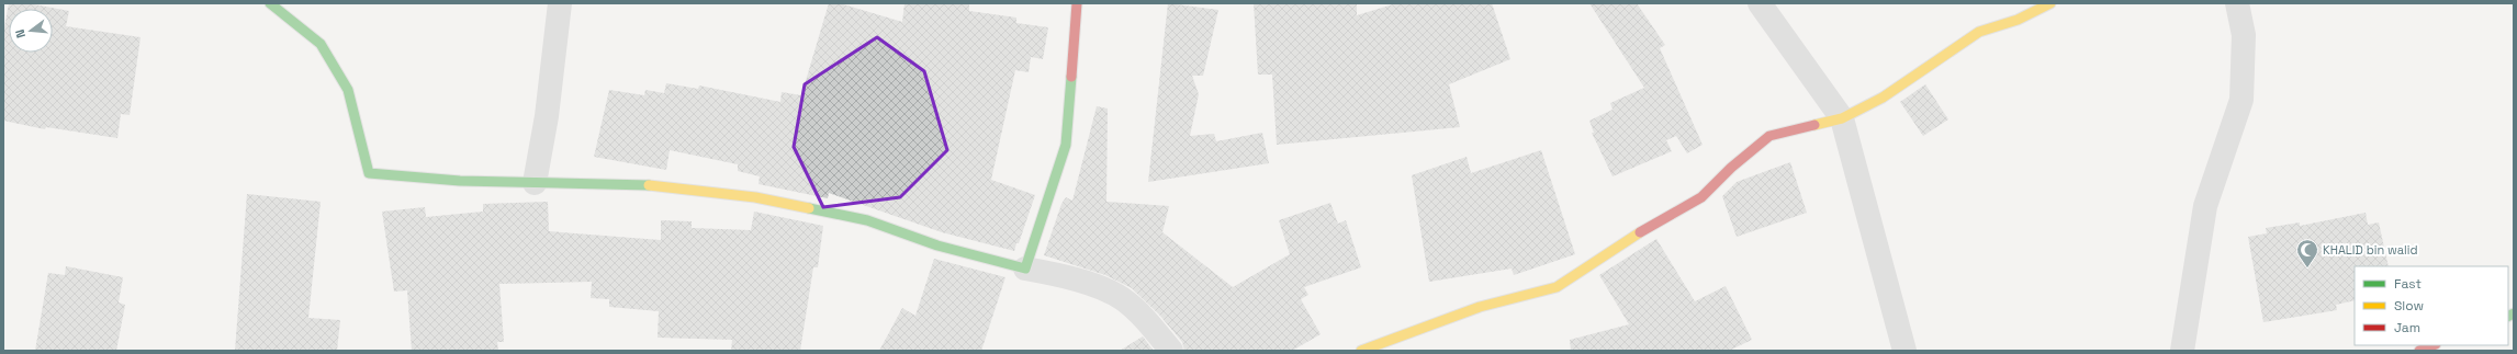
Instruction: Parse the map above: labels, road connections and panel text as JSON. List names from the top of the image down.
{
  "places": {
    "mosque": ["KHALID bin walid"]
  },
  "legend": ["Fast", "Slow", "Jam"],
  "north": "left"
}
